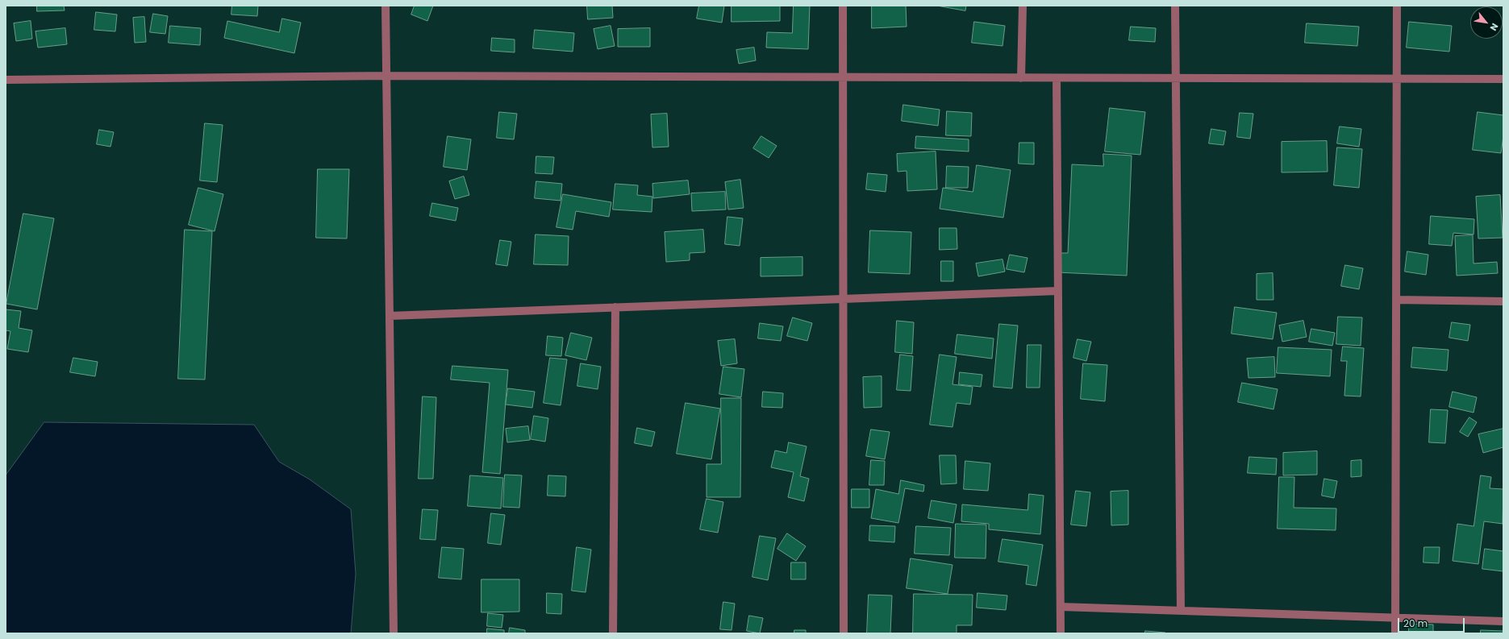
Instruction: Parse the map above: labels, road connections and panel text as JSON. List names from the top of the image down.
{
  "scale_bar": "20 m",
  "north": "bottom right"
}
